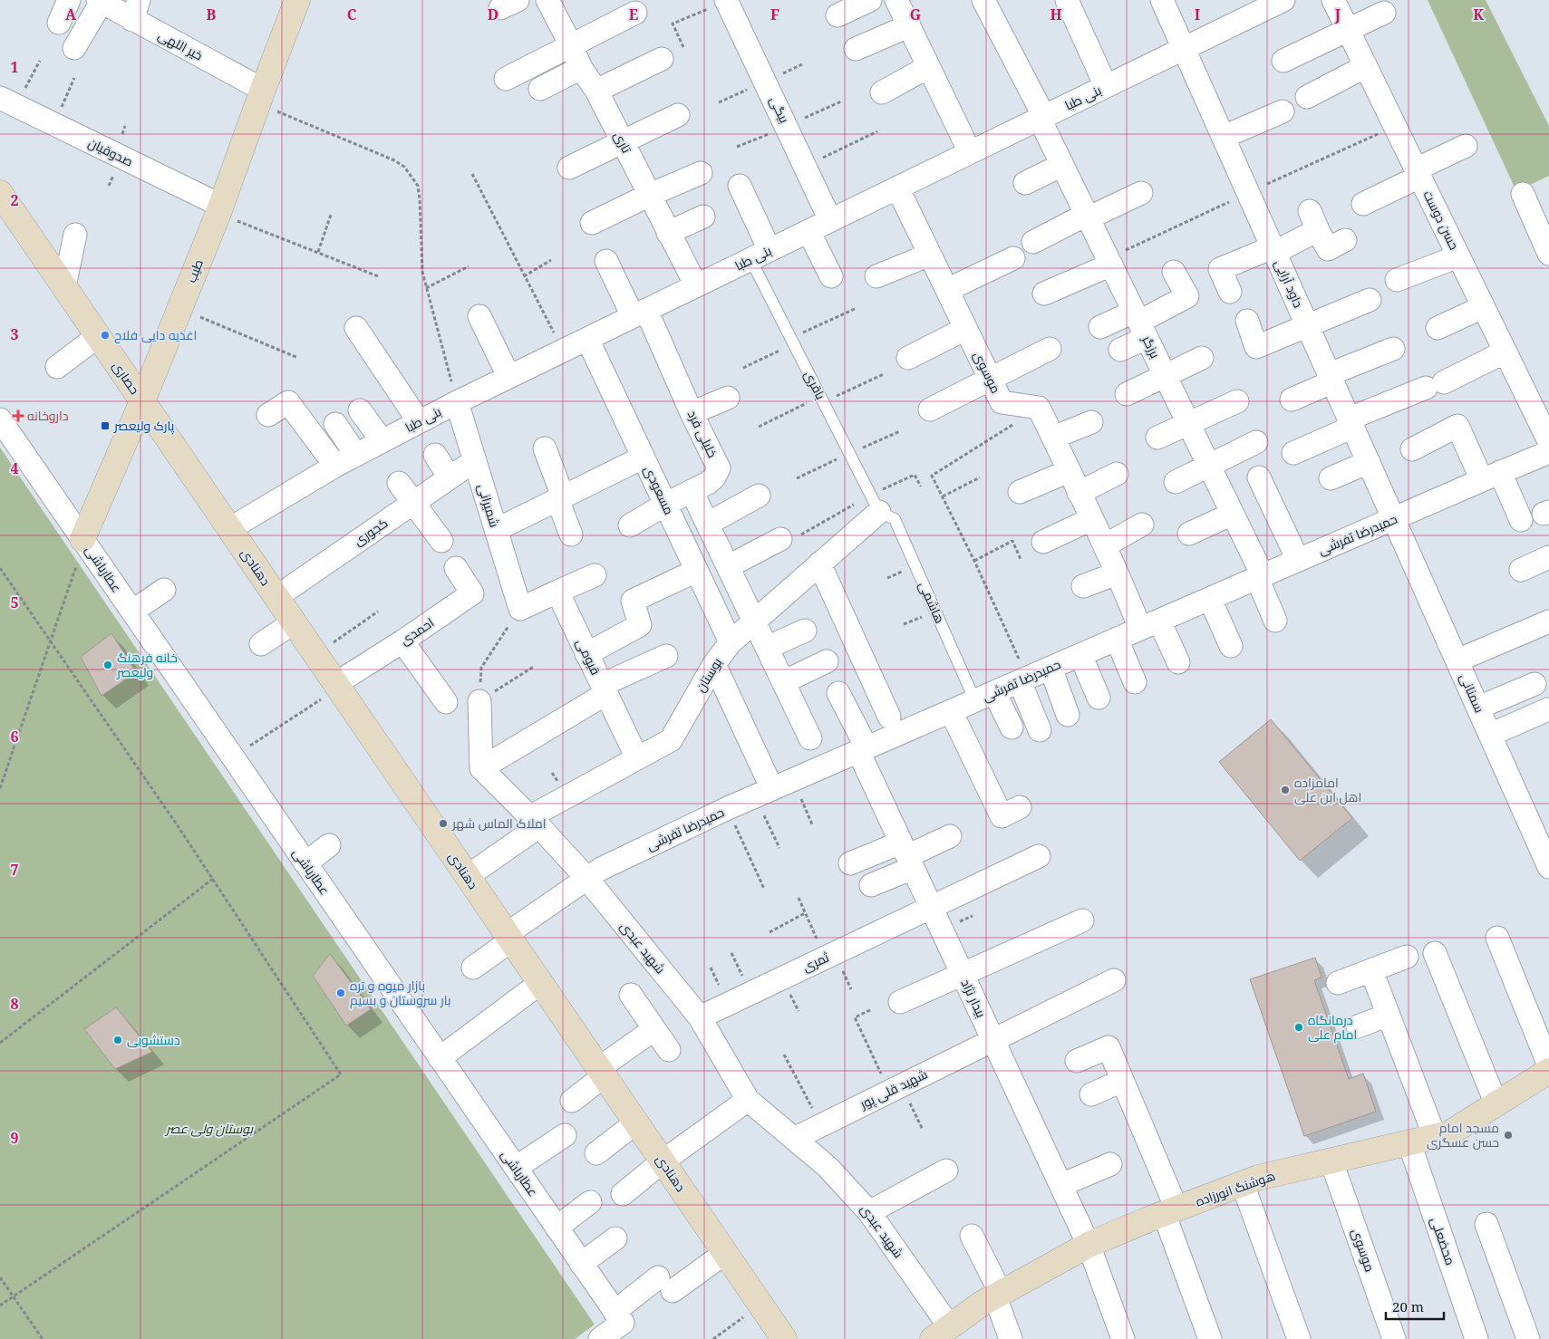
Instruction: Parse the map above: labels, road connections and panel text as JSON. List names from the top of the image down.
{
  "streets": {
    "main road": [
      "طیب",
      "حصاری",
      "دهنادی",
      "هوشنگ انورزاده"
    ],
    "street": [
      "خیر اللهی",
      "بنی طبا",
      "بیگی",
      "تاری",
      "صدوقیان",
      "حسن دوست",
      "داود آرایی",
      "برزگر",
      "موسوی",
      "خلیلی فرد",
      "مسعودی",
      "شمیرانی",
      "کجوری",
      "حمیدرضا تفرشی",
      "عطارباشی",
      "احمدی",
      "قیومی",
      "بوستان",
      "سمنانی",
      "شهید عبدی",
      "ثمری",
      "بیدار نژاد",
      "شهید قلی پور",
      "محضعلی"
    ],
    "lane": ["باقری", "هاشمی"]
  },
  "crossings": [
    ["خیر اللهی", "طیب"],
    ["بنی طبا", "بیگی"],
    ["بنی طبا", "تاری"],
    ["بنی طبا", "داود آرایی"],
    ["بنی طبا", "برزگر"],
    ["بنی طبا", "موسوی"],
    ["بنی طبا", "باقری"],
    ["بنی طبا", "خلیلی فرد"],
    ["بنی طبا", "مسعودی"],
    ["بنی طبا", "شمیرانی"],
    ["بنی طبا", "دهنادی"],
    ["صدوقیان", "طیب"],
    ["طیب", "حصاری"],
    ["طیب", "دهنادی"],
    ["طیب", "عطارباشی"],
    ["داود آرایی", "حمیدرضا تفرشی"],
    ["داود آرایی", "سمنانی"],
    ["برزگر", "حمیدرضا تفرشی"],
    ["موسوی", "هوشنگ انورزاده"],
    ["حصاری", "دهنادی"],
    ["باقری", "هاشمی"],
    ["باقری", "بوستان"],
    ["مسعودی", "بوستان"],
    ["کجوری", "دهنادی"],
    ["حمیدرضا تفرشی", "دهنادی"],
    ["حمیدرضا تفرشی", "هاشمی"],
    ["حمیدرضا تفرشی", "سمنانی"],
    ["حمیدرضا تفرشی", "شهید عبدی"],
    ["حمیدرضا تفرشی", "بیدار نژاد"],
    ["دهنادی", "احمدی"],
    ["دهنادی", "بوستان"],
    ["هاشمی", "بوستان"],
    ["قیومی", "بوستان"],
    ["شهید عبدی", "ثمری"],
    ["شهید عبدی", "شهید قلی پور"],
    ["شهید عبدی", "هوشنگ انورزاده"],
    ["ثمری", "بیدار نژاد"],
    ["بیدار نژاد", "شهید قلی پور"],
    ["بیدار نژاد", "هوشنگ انورزاده"],
    ["هوشنگ انورزاده", "محضعلی"]
  ],
  "parks": ["بوستان ولی عصر"],
  "places": {
    "other": [
      "اغذیه دایی فلاح",
      "خانه فرهنگ ولیعصر",
      "امامزاده اهل ابن علی",
      "املاک الماس شهر",
      "بازار میوه و تره بار سروستان و بسیم",
      "درمانگاه امام علی",
      "دستشویی",
      "مسجد امام حسن عسگری"
    ],
    "health": ["داروخانه"],
    "transit": ["پارک ولیعصر"]
  },
  "scale_bar": "20 m",
  "grid": {
    "columns": [
      "A",
      "B",
      "C",
      "D",
      "E",
      "F",
      "G",
      "H",
      "I",
      "J",
      "K"
    ],
    "rows": [
      "1",
      "2",
      "3",
      "4",
      "5",
      "6",
      "7",
      "8",
      "9"
    ]
  }
}
